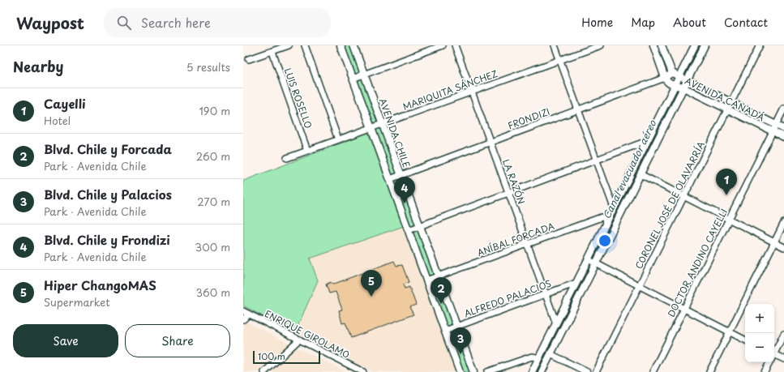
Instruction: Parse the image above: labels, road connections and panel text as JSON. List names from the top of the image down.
{
  "streets": {
    "main road": ["AVENIDA CANADÁ", "AVENIDA CHILE"],
    "street": [
      "MARIQUITA SÁNCHEZ",
      "LUIS ROSELLO",
      "FRONDIZI",
      "LA RAZÓN",
      "CORONEL JOSÉ DE OLAVARRÍA",
      "ANÍBAL FORCADA",
      "DOCTOR ANDINO CAYELLI",
      "ALFREDO PALACIOS",
      "ENRIQUE GIROLAMO"
    ]
  },
  "crossings": [
    ["MARIQUITA SÁNCHEZ", "LUIS ROSELLO"],
    ["MARIQUITA SÁNCHEZ", "AVENIDA CHILE"],
    ["MARIQUITA SÁNCHEZ", "LA RAZÓN"],
    ["AVENIDA CANADÁ", "FRONDIZI"],
    ["AVENIDA CANADÁ", "CORONEL JOSÉ DE OLAVARRÍA"],
    ["AVENIDA CANADÁ", "DOCTOR ANDINO CAYELLI"],
    ["FRONDIZI", "AVENIDA CHILE"],
    ["FRONDIZI", "LA RAZÓN"],
    ["AVENIDA CHILE", "ANÍBAL FORCADA"],
    ["AVENIDA CHILE", "ALFREDO PALACIOS"],
    ["LA RAZÓN", "ANÍBAL FORCADA"],
    ["LA RAZÓN", "ALFREDO PALACIOS"]
  ],
  "water": ["Canal evacuador aéreo"],
  "scale_bar": "100 m",
  "page": {
    "header": "Waypost",
    "search": "Search here",
    "nav": [
      "Home",
      "Map",
      "About",
      "Contact"
    ],
    "heading": ["Nearby", "5 results"],
    "list": [
      {
        "mark": "1",
        "name": "Cayelli",
        "note": "Hotel",
        "value": "190 m"
      },
      {
        "mark": "2",
        "name": "Blvd. Chile y Forcada",
        "note": "Park · Avenida Chile",
        "value": "260 m"
      },
      {
        "mark": "3",
        "name": "Blvd. Chile y Palacios",
        "note": "Park · Avenida Chile",
        "value": "270 m"
      },
      {
        "mark": "4",
        "name": "Blvd. Chile y Frondizi",
        "note": "Park · Avenida Chile",
        "value": "300 m"
      },
      {
        "mark": "5",
        "name": "Hiper ChangoMAS",
        "note": "Supermarket",
        "value": "360 m"
      }
    ],
    "pins": [
      "1",
      "4",
      "5",
      "2",
      "3"
    ],
    "map_buttons": ["+", "−"],
    "buttons": ["Save", "Share"],
    "scale": "100 m"
  }
}
